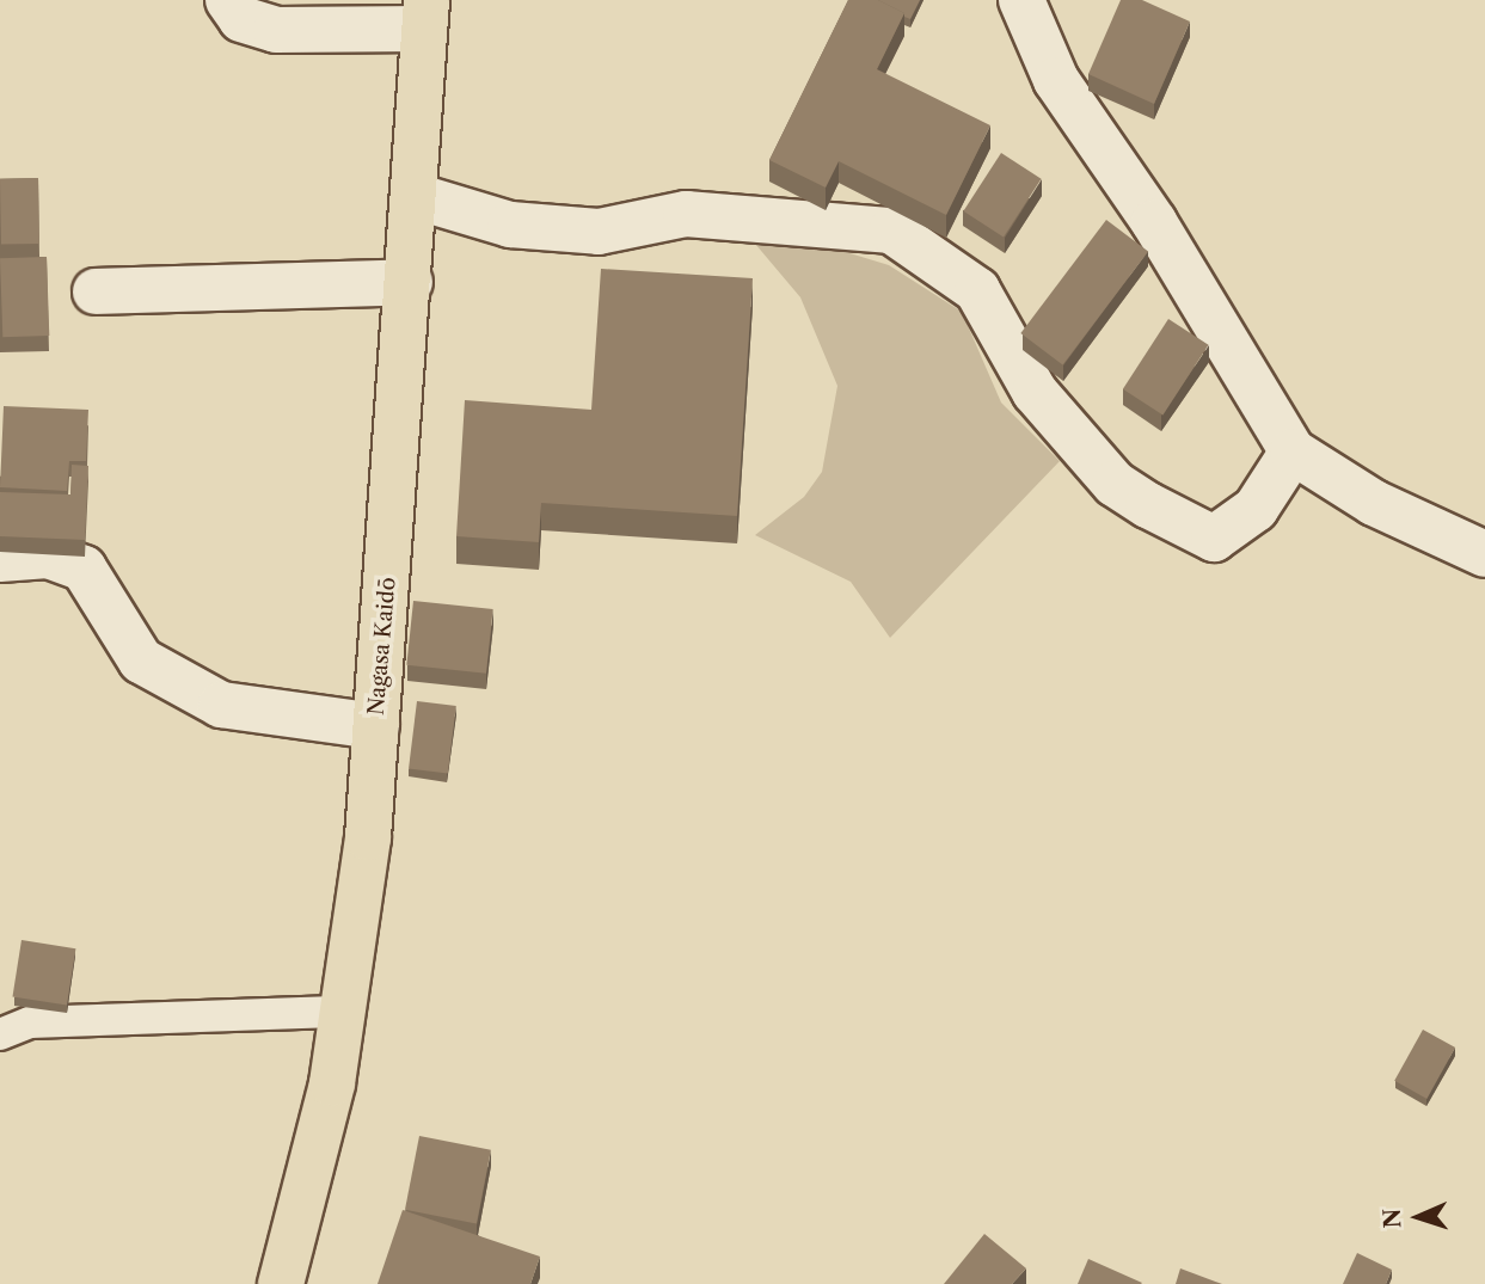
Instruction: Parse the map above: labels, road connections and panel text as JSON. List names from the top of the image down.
{
  "streets": {
    "main road": ["Nagasa Kaidō"]
  },
  "north": "left"
}
